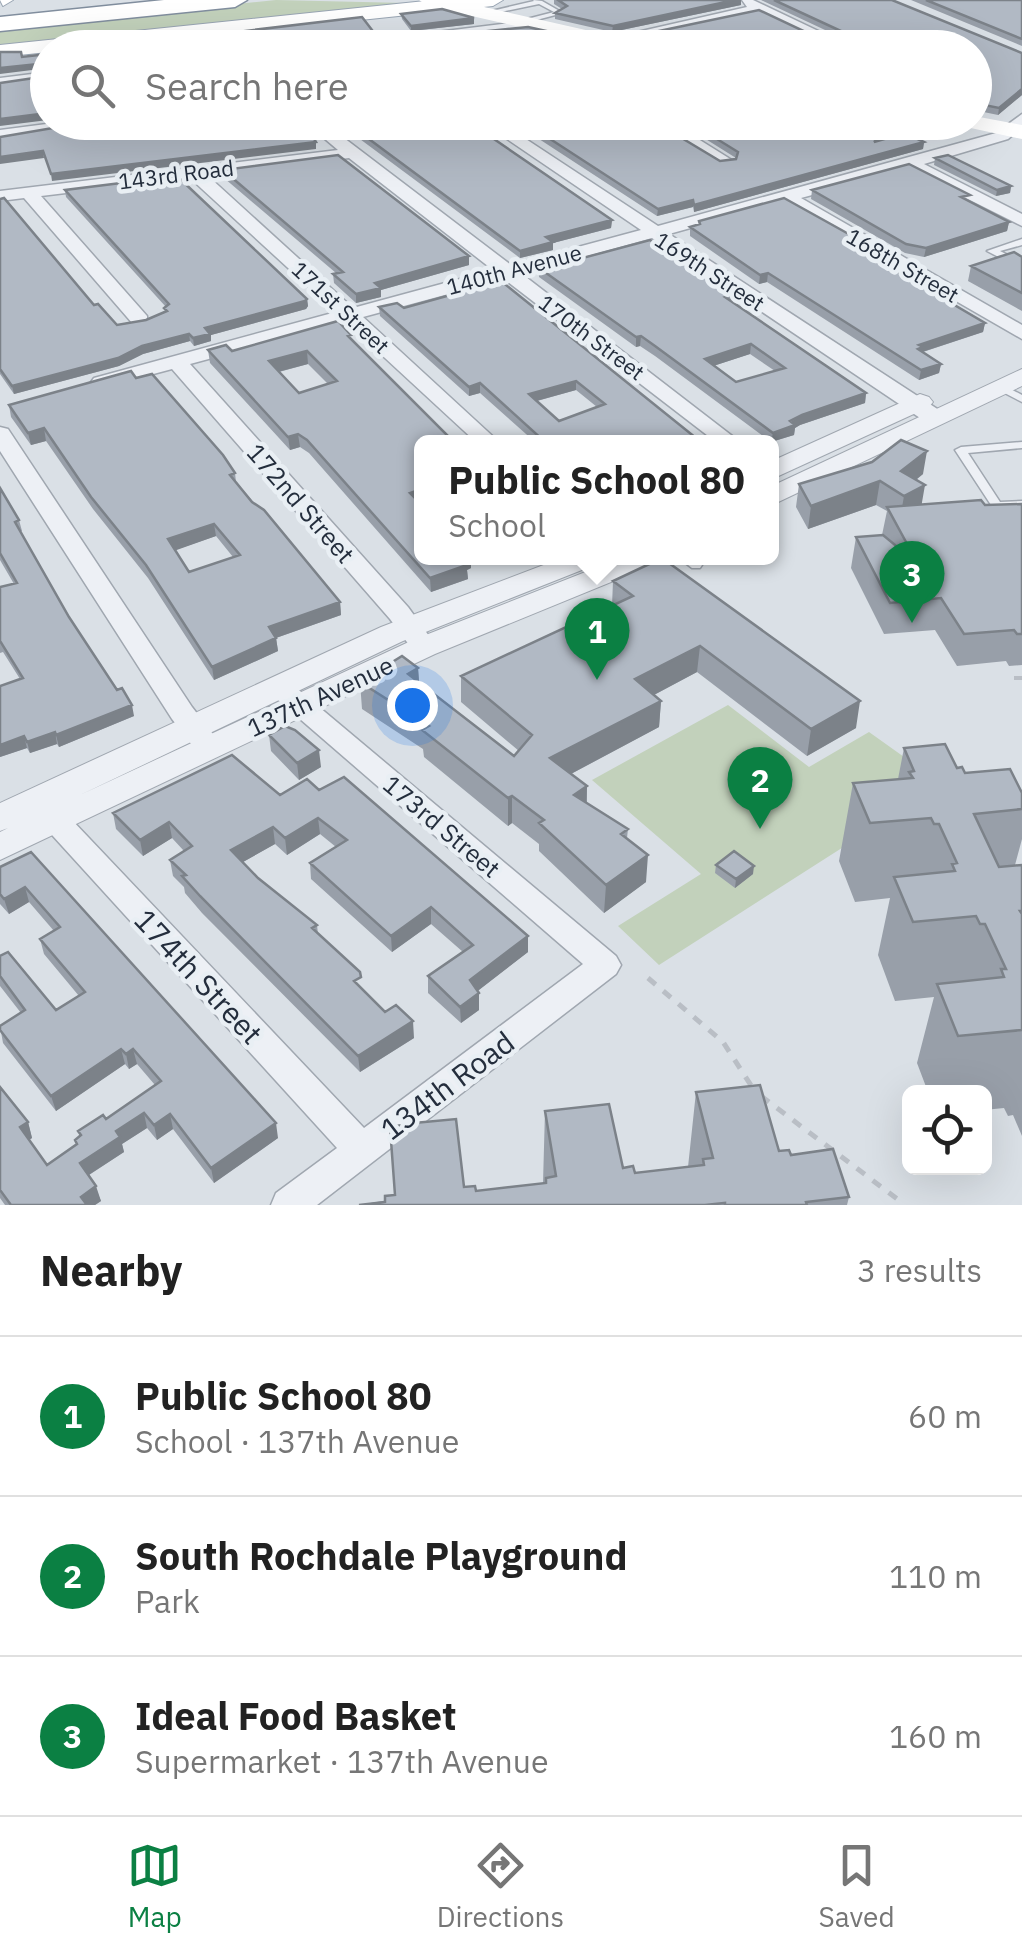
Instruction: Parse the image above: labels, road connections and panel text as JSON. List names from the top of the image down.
{
  "streets": {
    "street": [
      "143rd Road",
      "168th Street",
      "140th Avenue",
      "169th Street",
      "171st Street",
      "170th Street",
      "172nd Street",
      "137th Avenue",
      "173rd Street",
      "174th Street",
      "134th Road"
    ]
  },
  "crossings": [
    ["143rd Road", "171st Street"],
    ["143rd Road", "170th Street"],
    ["168th Street", "140th Avenue"],
    ["140th Avenue", "169th Street"],
    ["140th Avenue", "171st Street"],
    ["140th Avenue", "170th Street"],
    ["140th Avenue", "172nd Street"],
    ["172nd Street", "137th Avenue"],
    ["137th Avenue", "173rd Street"],
    ["137th Avenue", "174th Street"],
    ["173rd Street", "134th Road"],
    ["174th Street", "134th Road"]
  ],
  "page": {
    "search": "Search here",
    "popup": ["Public School 80", "School"],
    "pins": ["3", "1", "2"],
    "heading": ["Nearby", "3 results"],
    "list": [
      {
        "mark": "1",
        "name": "Public School 80",
        "note": "School · 137th Avenue",
        "value": "60 m"
      },
      {
        "mark": "2",
        "name": "South Rochdale Playground",
        "note": "Park",
        "value": "110 m"
      },
      {
        "mark": "3",
        "name": "Ideal Food Basket",
        "note": "Supermarket · 137th Avenue",
        "value": "160 m"
      }
    ],
    "nav": ["Map", "Directions", "Saved"]
  }
}
